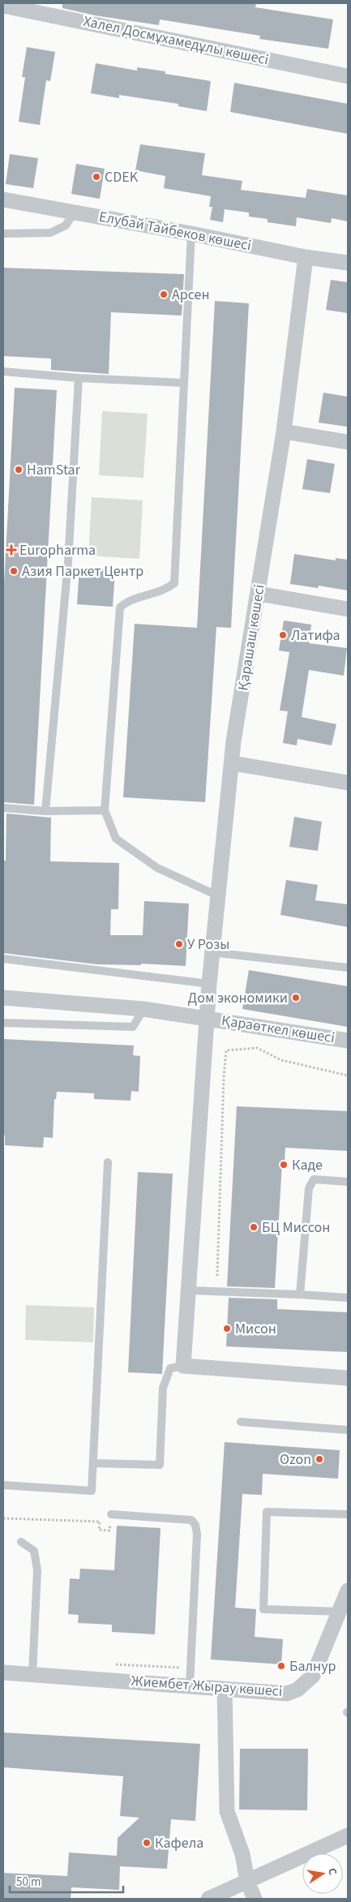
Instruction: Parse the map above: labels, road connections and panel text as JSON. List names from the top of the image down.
{
  "streets": {
    "street": [
      "Халел Досмұхамедұлы көшесі",
      "Елубай Тайбеков көшесі",
      "Қарашаш көшесі",
      "Қараөткел көшесі",
      "Жиембет Жырау көшесі"
    ]
  },
  "crossings": [
    ["Елубай Тайбеков көшесі", "Қарашаш көшесі"],
    ["Қарашаш көшесі", "Қараөткел көшесі"]
  ],
  "places": {
    "other": [
      "CDEK",
      "Арсен",
      "HamStar",
      "Азия Паркет Центр",
      "Латифа",
      "У Розы",
      "Дом экономики",
      "Каде",
      "БЦ Миссон",
      "Мисон",
      "Ozon",
      "Балнур",
      "Кафела"
    ],
    "health": ["Europharma"]
  },
  "scale_bar": "50 m",
  "north": "right"
}
